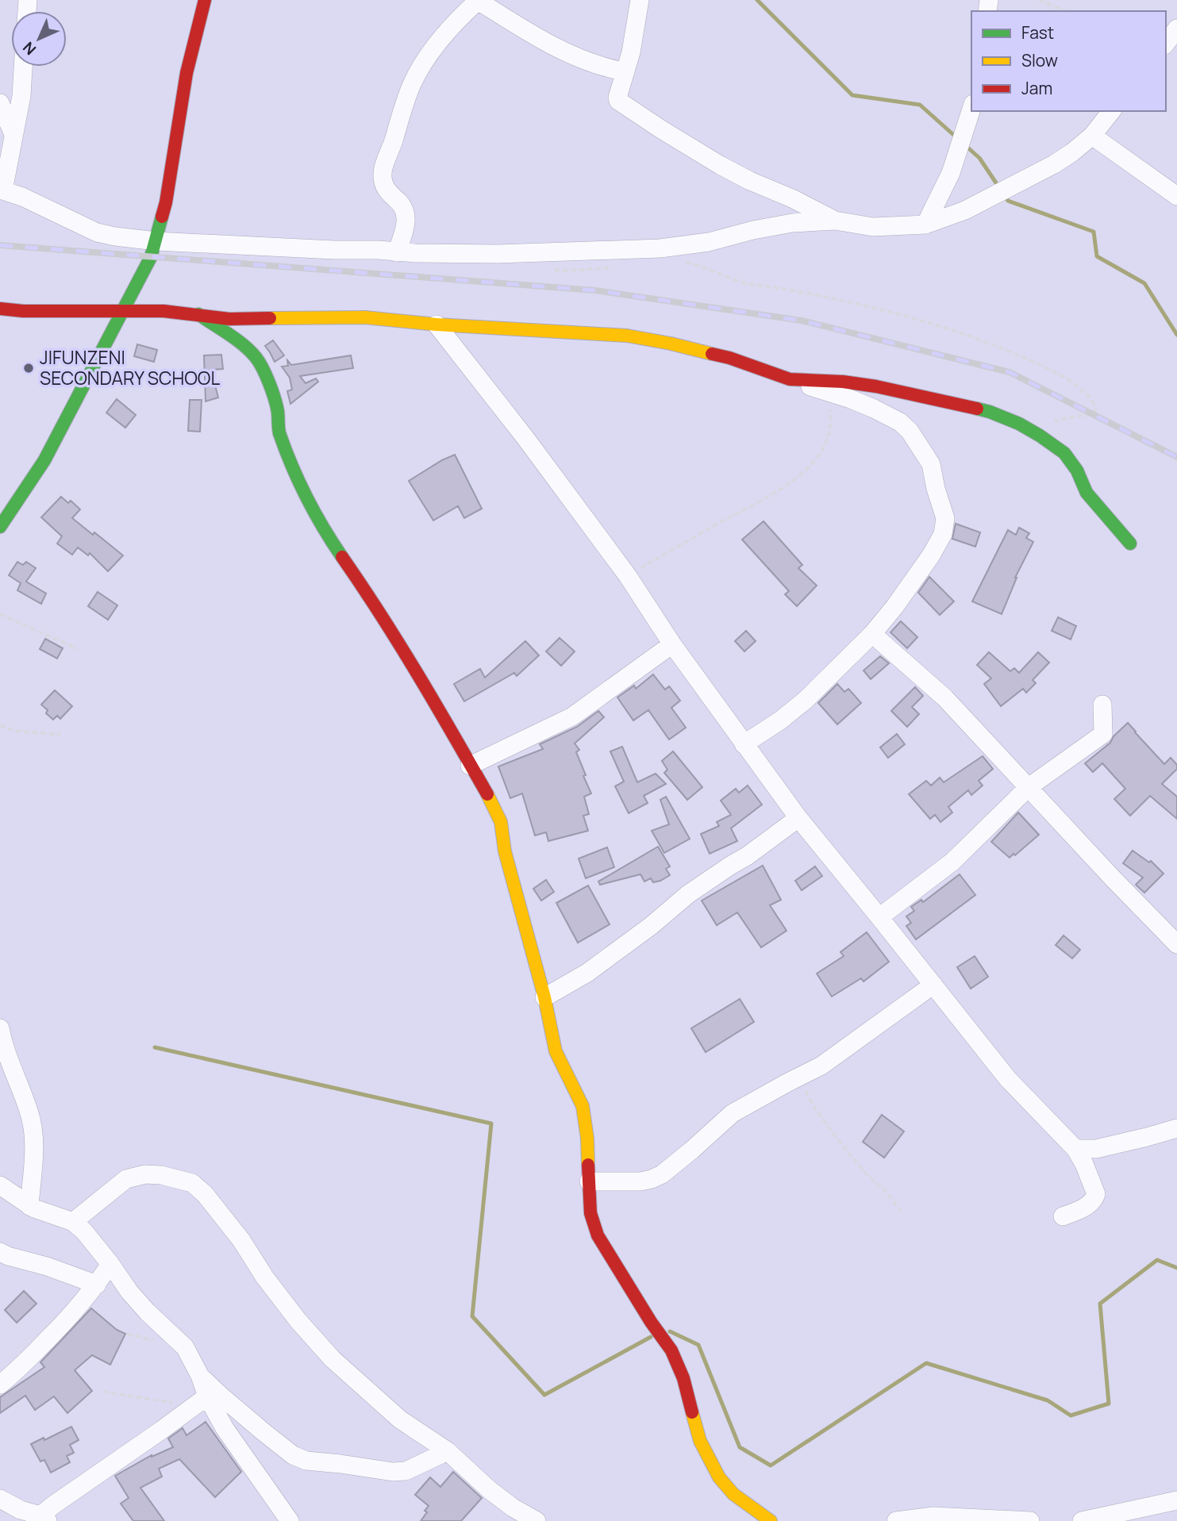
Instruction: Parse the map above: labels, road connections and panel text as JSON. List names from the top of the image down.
{
  "places": ["JIFUNZENI SECONDARY SCHOOL"],
  "legend": ["Fast", "Slow", "Jam"],
  "north": "bottom left"
}
